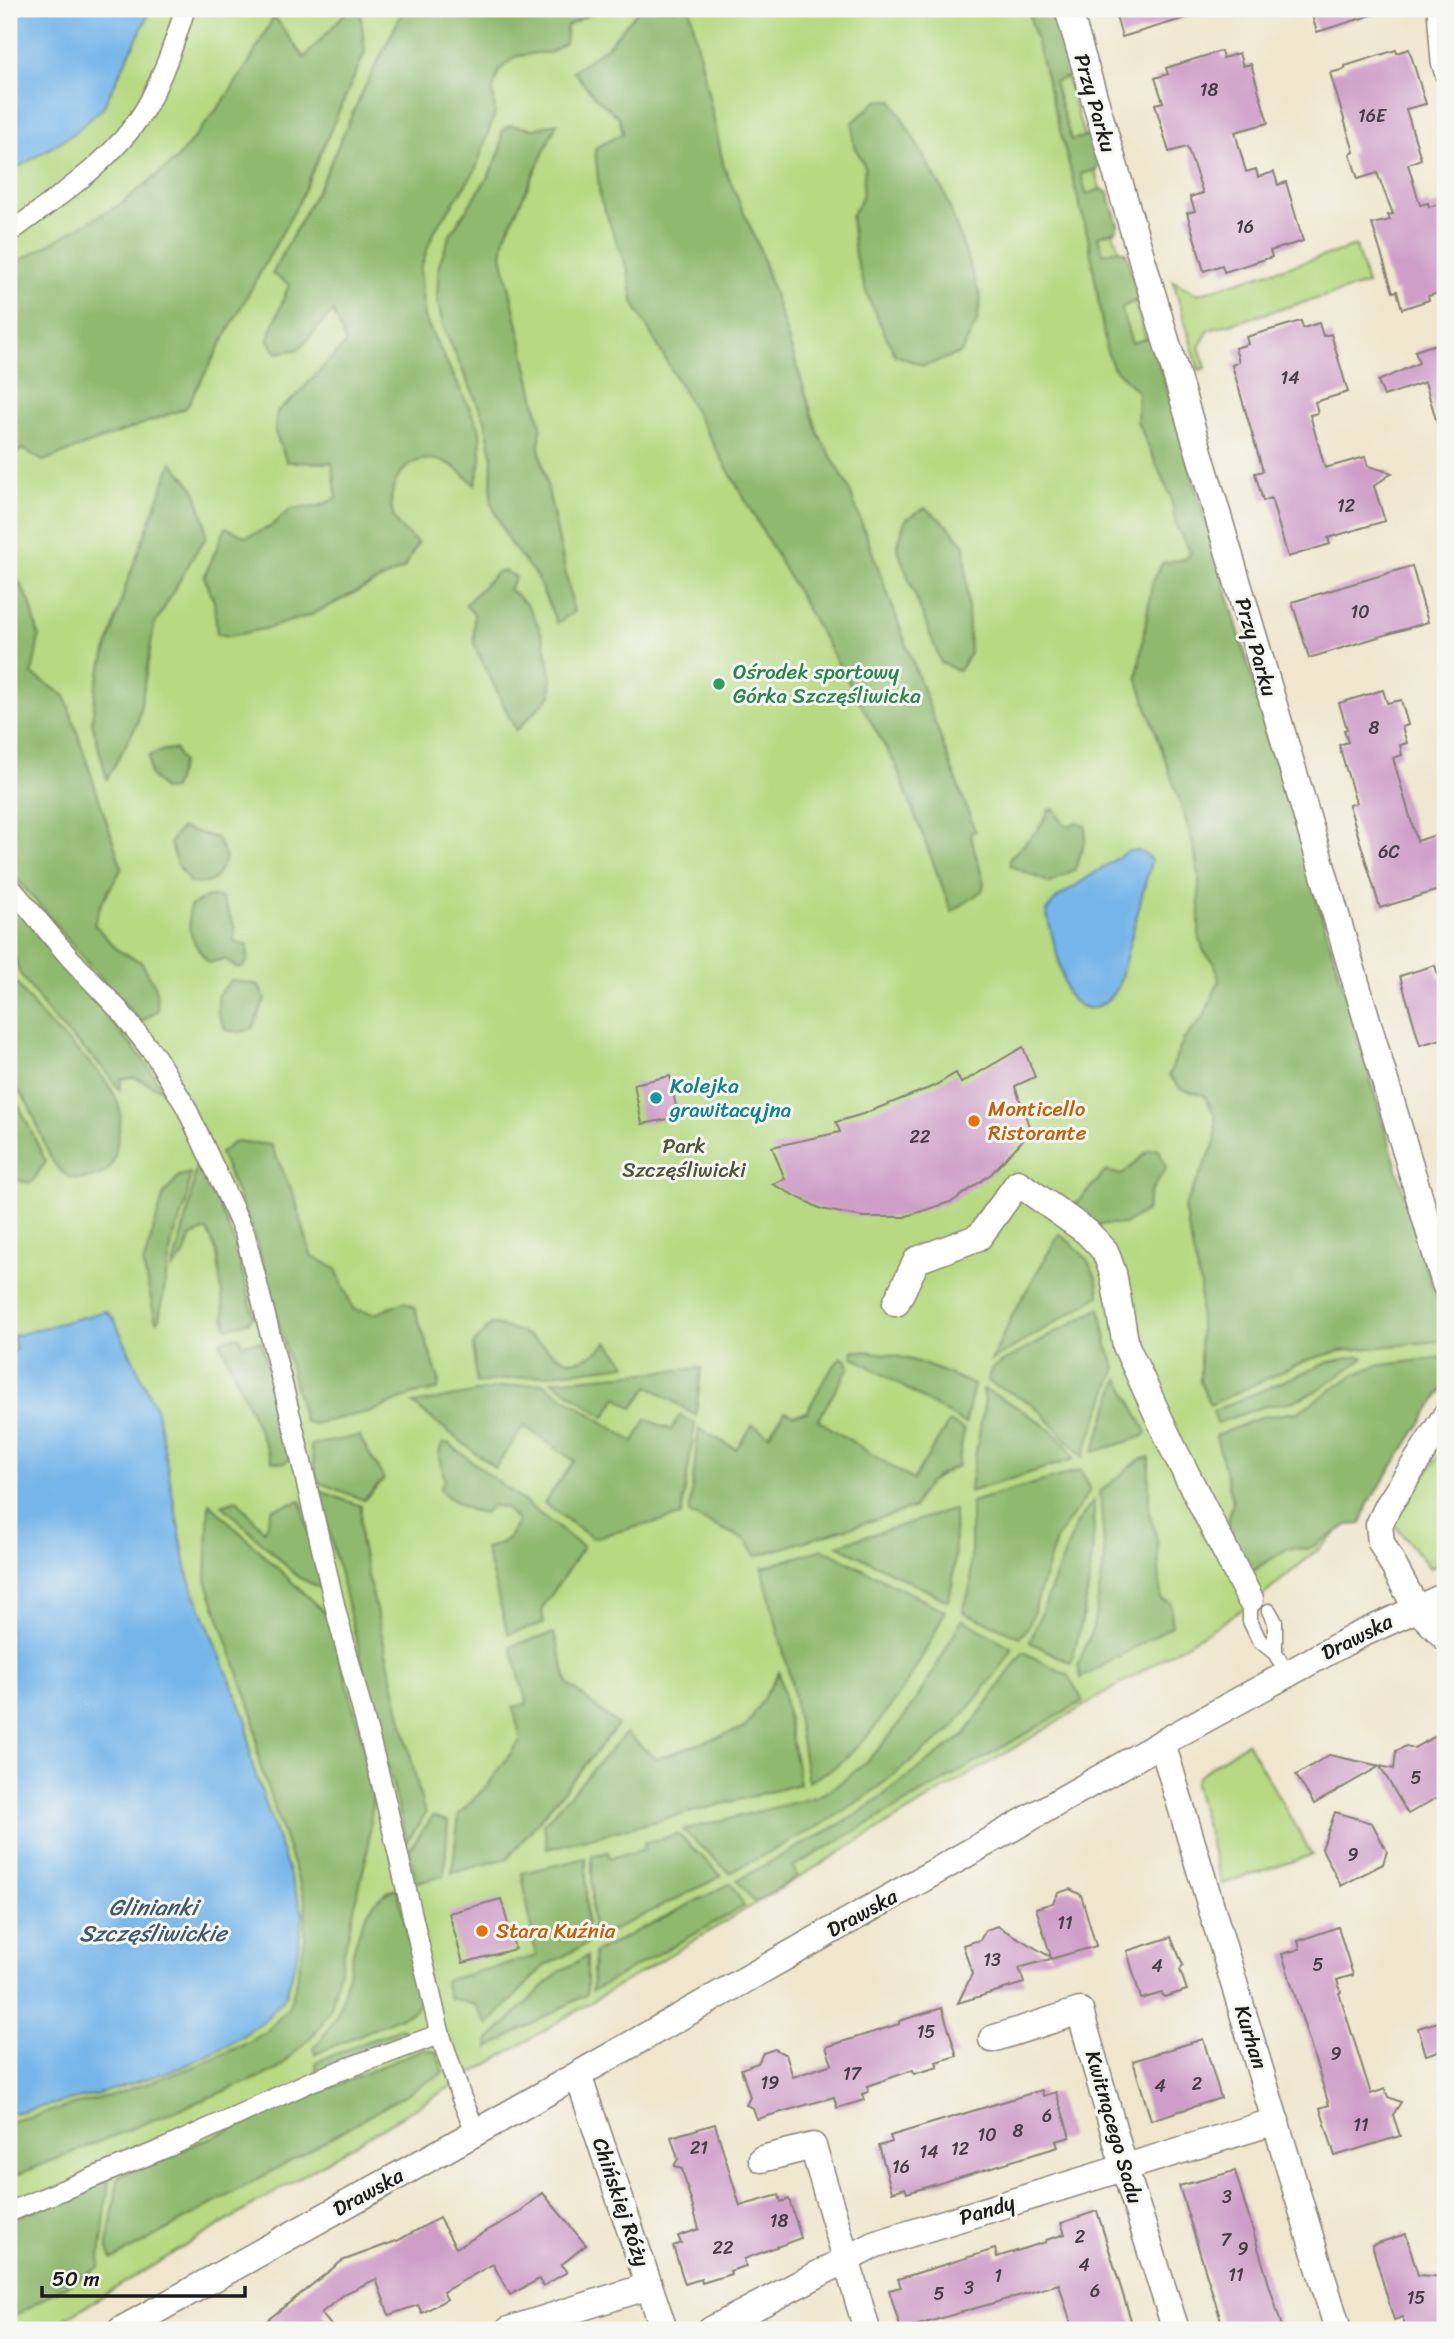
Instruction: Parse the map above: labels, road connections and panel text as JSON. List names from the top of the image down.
{
  "streets": {
    "street": [
      "Przy Parku",
      "Drawska",
      "Kurhan",
      "Kwitnącego Sadu",
      "Chińskiej Róży",
      "Pandy"
    ]
  },
  "crossings": [
    ["Drawska", "Kurhan"],
    ["Drawska", "Chińskiej Róży"],
    ["Kurhan", "Pandy"],
    ["Kwitnącego Sadu", "Pandy"]
  ],
  "water": ["Glinianki Szczęśliwickie"],
  "parks": ["Park Szczęśliwicki"],
  "places": [
    "Ośrodek sportowy Górka Szczęśliwicka",
    "Kolejka grawitacyjna",
    "Monticello Ristorante",
    "Stara Kuźnia"
  ],
  "house_numbers": [
    "18",
    "16E",
    "16",
    "14",
    "12",
    "10",
    "8",
    "6C",
    "22",
    "5",
    "9",
    "11",
    "13",
    "5",
    "4",
    "15",
    "9",
    "17",
    "19",
    "2",
    "4",
    "6",
    "11",
    "8",
    "10",
    "21",
    "12",
    "14",
    "16",
    "3",
    "18",
    "2",
    "7",
    "22",
    "9",
    "4",
    "11",
    "1",
    "3",
    "6",
    "5",
    "15"
  ],
  "scale_bar": "50 m"
}
